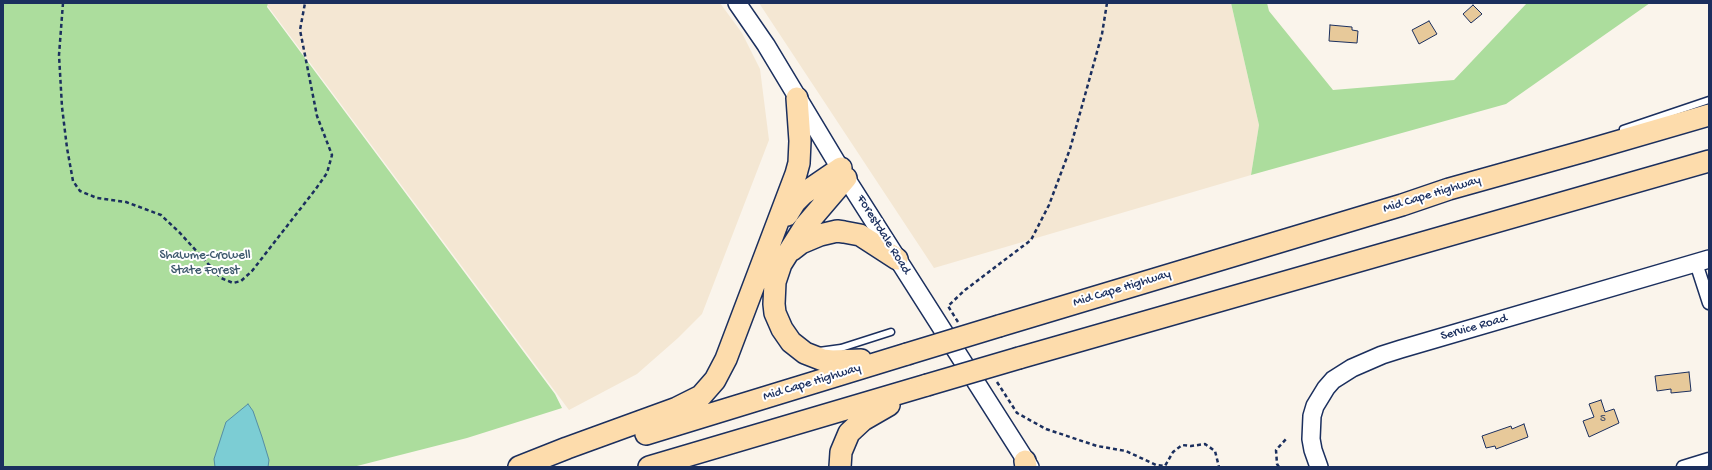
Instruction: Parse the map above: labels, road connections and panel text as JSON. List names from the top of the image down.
{
  "streets": {
    "highway": ["Mid Cape Highway"],
    "main road": ["Forestdale Road", "Service Road"]
  },
  "parks": ["Shawme-Crowell State Forest"],
  "house_numbers": ["5"]
}
